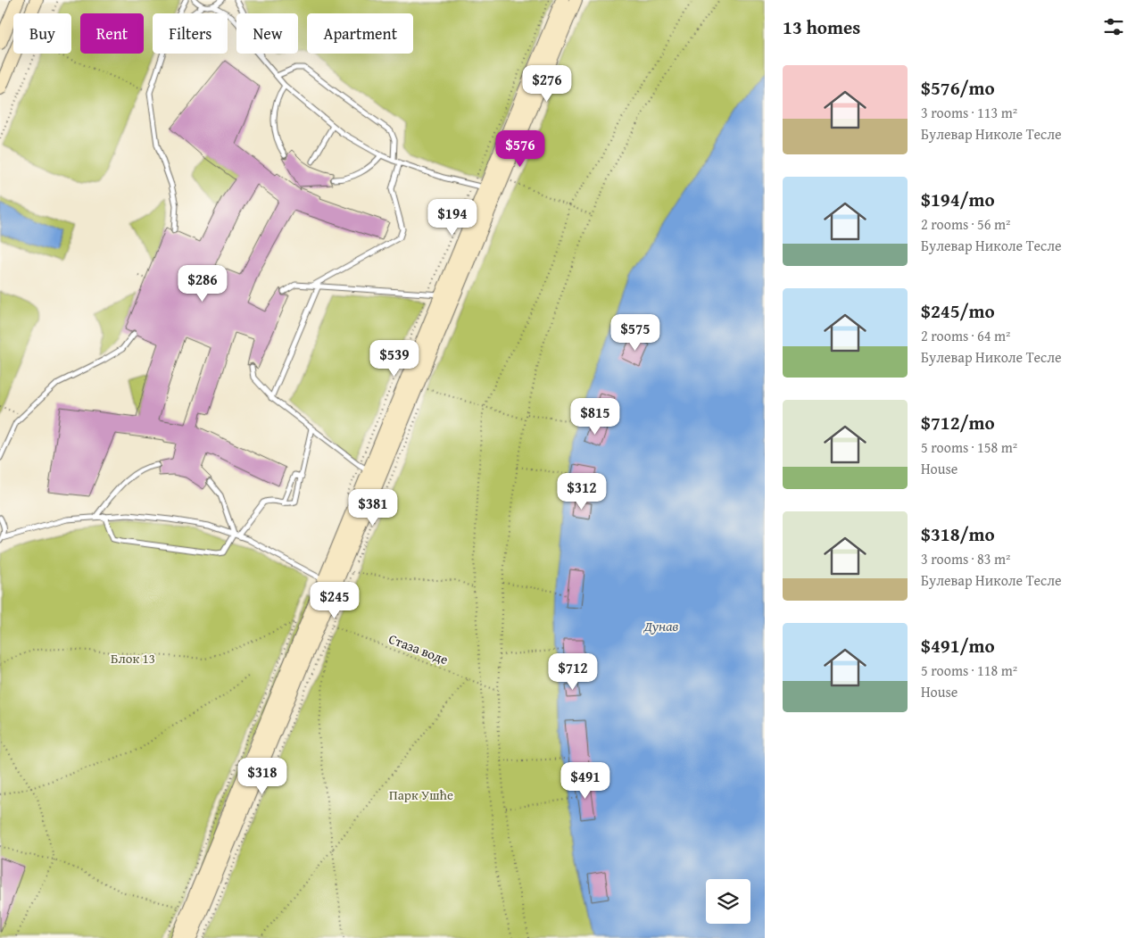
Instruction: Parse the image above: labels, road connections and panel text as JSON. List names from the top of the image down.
{
  "streets": {
    "path": ["Стаза воде"]
  },
  "water": ["Дунав"],
  "parks": ["Блок 13", "Парк Ушће"],
  "page": {
    "heading": "13 homes",
    "chip": [
      "Buy",
      "Rent",
      "Filters",
      "New",
      "Apartment"
    ],
    "list": [
      {
        "name": "$576/mo",
        "note": "3 rooms · 113 m² · Булевар Николе Тесле"
      },
      {
        "name": "$194/mo",
        "note": "2 rooms · 56 m² · Булевар Николе Тесле"
      },
      {
        "name": "$245/mo",
        "note": "2 rooms · 64 m² · Булевар Николе Тесле"
      },
      {
        "name": "$712/mo",
        "note": "5 rooms · 158 m² · House"
      },
      {
        "name": "$318/mo",
        "note": "3 rooms · 83 m² · Булевар Николе Тесле"
      },
      {
        "name": "$491/mo",
        "note": "5 rooms · 118 m² · House"
      }
    ],
    "price": [
      "$276",
      "$576",
      "$194",
      "$286",
      "$575",
      "$539",
      "$815",
      "$312",
      "$381",
      "$245",
      "$712",
      "$318",
      "$491"
    ]
  }
}
